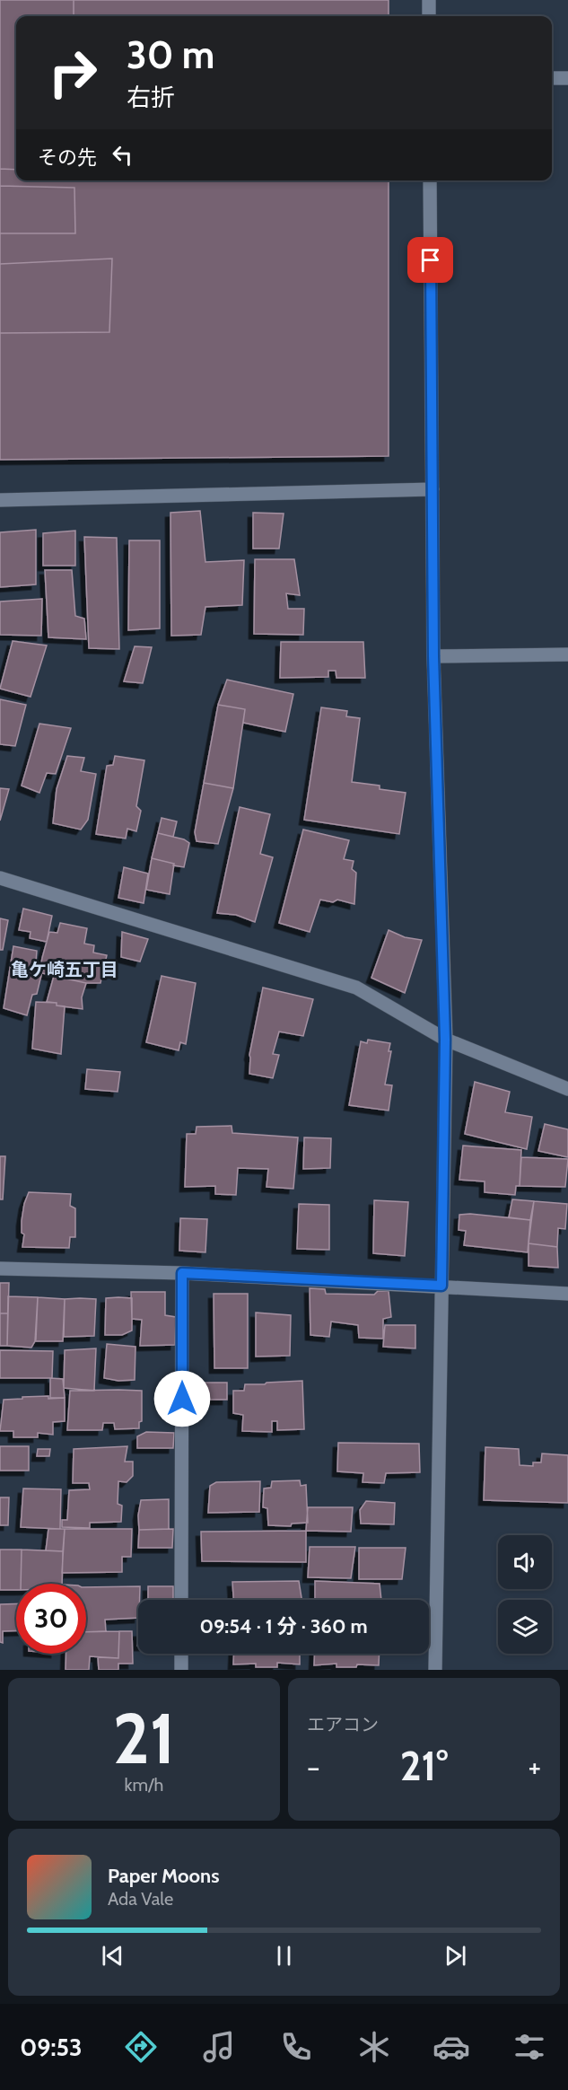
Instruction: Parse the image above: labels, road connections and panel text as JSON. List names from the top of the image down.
{
  "districts": ["亀ケ崎五丁目"],
  "page": {
    "turn": ["30 m", "右折"],
    "then": "その先",
    "limit": "30",
    "trip": "09:54 · 1 分 · 360 m",
    "tile": [
      ["21", "km/h"],
      "エアコン"
    ],
    "heat": ["−", "21°", "+"],
    "song": ["Paper Moons", "Ada Vale"],
    "tabs": "09:53"
  }
}
